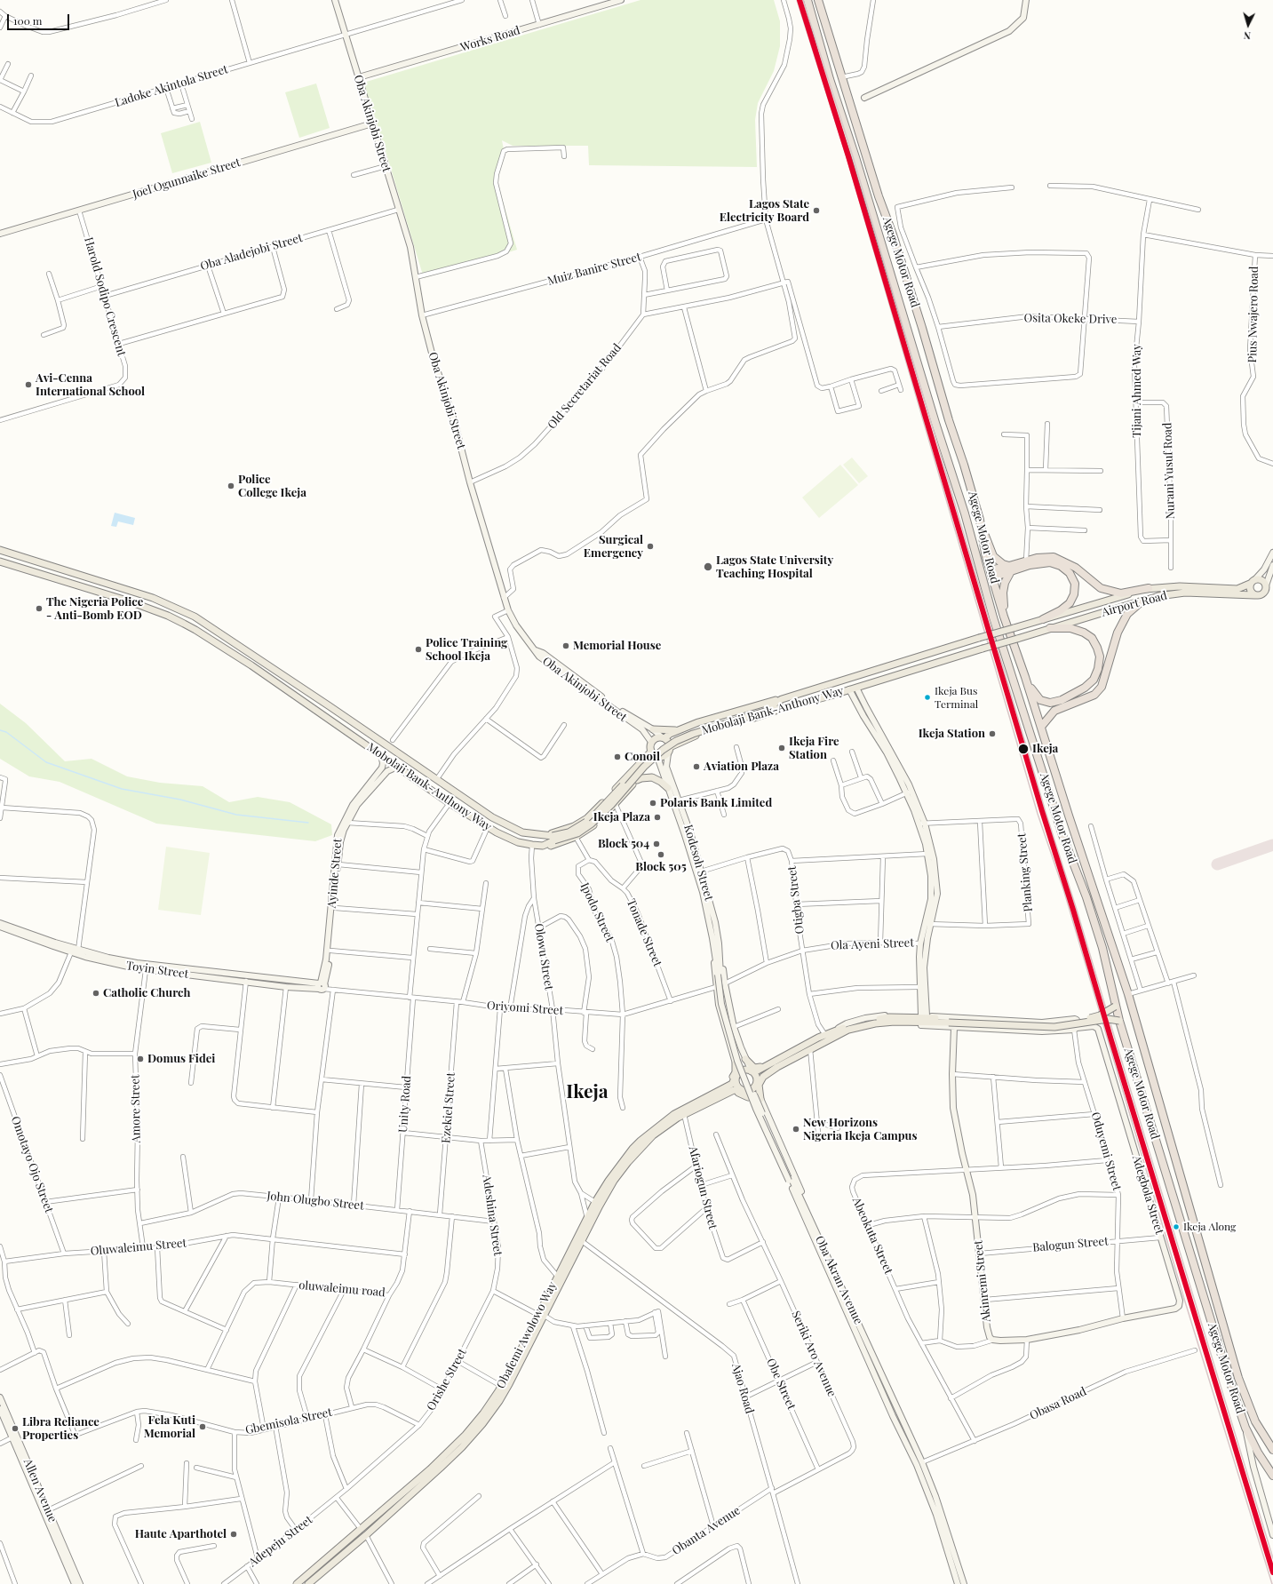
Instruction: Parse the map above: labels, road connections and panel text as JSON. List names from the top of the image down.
{
  "streets": {
    "highway": ["Agege Motor Road"],
    "main road": ["Airport Road", "Mobolaji Bank-Anthony Way", "Obafemi Awolowo Way"],
    "street": [
      "Works Road",
      "Ladoke Akintola Street",
      "Oba Akinjobi Street",
      "Joel Ogunnaike Street",
      "Oba Aladejobi Street",
      "Muiz Banire Street",
      "Harold Sodipo Crescent",
      "Pius Nwajero Road",
      "Osita Okeke Drive",
      "Old Secretariat Road",
      "Tijani Ahmed Way",
      "Nurani Yusuf Road",
      "Kodesoh Street",
      "Planking Street",
      "Ayinde Street",
      "Otigba Street",
      "Ipodo Street",
      "Tonade Street",
      "Ola Ayeni Street",
      "Olowu Street",
      "Toyin Street",
      "Oriyomi Street",
      "Unity Road",
      "Ezekiel Street",
      "Amore Street",
      "Oduyemi Street",
      "Omotayo Ojo Street",
      "Afariogun Street",
      "Adegbola Street",
      "John Olugbo Street",
      "Adeshina Street",
      "Abeokuta Street",
      "Balogun Street",
      "Oluwaleimu Street",
      "Oba Akran Avenue",
      "Akinremi Street",
      "oluwaleimu road",
      "Seriki Aro Avenue",
      "Orishe Street",
      "Obe Street",
      "Ajao Road",
      "Obasa Road",
      "Gbemisola Street",
      "Allen Avenue",
      "Obanta Avenue",
      "Adepeju Street"
    ]
  },
  "crossings": [
    ["Works Road", "Oba Akinjobi Street"],
    ["Ladoke Akintola Street", "Oba Akinjobi Street"],
    ["Oba Akinjobi Street", "Joel Ogunnaike Street"],
    ["Oba Akinjobi Street", "Oba Aladejobi Street"],
    ["Oba Akinjobi Street", "Muiz Banire Street"],
    ["Oba Akinjobi Street", "Old Secretariat Road"],
    ["Oba Akinjobi Street", "Kodesoh Street"],
    ["Joel Ogunnaike Street", "Harold Sodipo Crescent"],
    ["Oba Aladejobi Street", "Harold Sodipo Crescent"],
    ["Osita Okeke Drive", "Tijani Ahmed Way"],
    ["Tijani Ahmed Way", "Nurani Yusuf Road"],
    ["Airport Road", "Mobolaji Bank-Anthony Way"],
    ["Mobolaji Bank-Anthony Way", "Ayinde Street"],
    ["Mobolaji Bank-Anthony Way", "Olowu Street"],
    ["Mobolaji Bank-Anthony Way", "Unity Road"],
    ["Kodesoh Street", "Otigba Street"],
    ["Kodesoh Street", "Oba Akran Avenue"],
    ["Ayinde Street", "Toyin Street"],
    ["Otigba Street", "Ola Ayeni Street"],
    ["Ipodo Street", "Tonade Street"],
    ["Ipodo Street", "Oriyomi Street"],
    ["Tonade Street", "Oriyomi Street"],
    ["Olowu Street", "Oriyomi Street"],
    ["Olowu Street", "Obafemi Awolowo Way"],
    ["Toyin Street", "Oriyomi Street"],
    ["Toyin Street", "Amore Street"],
    ["Oriyomi Street", "Unity Road"],
    ["Oriyomi Street", "Ezekiel Street"],
    ["Unity Road", "John Olugbo Street"],
    ["Ezekiel Street", "John Olugbo Street"],
    ["Amore Street", "John Olugbo Street"],
    ["Amore Street", "Oluwaleimu Street"],
    ["Oduyemi Street", "Adegbola Street"],
    ["Oduyemi Street", "Abeokuta Street"],
    ["Oduyemi Street", "Balogun Street"],
    ["Omotayo Ojo Street", "Oluwaleimu Street"],
    ["Afariogun Street", "Obafemi Awolowo Way"],
    ["Afariogun Street", "Seriki Aro Avenue"],
    ["Adegbola Street", "Balogun Street"],
    ["John Olugbo Street", "Adeshina Street"],
    ["John Olugbo Street", "oluwaleimu road"],
    ["Adeshina Street", "Orishe Street"],
    ["Abeokuta Street", "Akinremi Street"],
    ["Abeokuta Street", "Obasa Road"],
    ["Balogun Street", "Akinremi Street"],
    ["Oba Akran Avenue", "Obasa Road"],
    ["Obafemi Awolowo Way", "Ajao Road"],
    ["Seriki Aro Avenue", "Obe Street"],
    ["Seriki Aro Avenue", "Ajao Road"],
    ["Orishe Street", "Gbemisola Street"],
    ["Orishe Street", "Adepeju Street"],
    ["Ajao Road", "Obanta Avenue"]
  ],
  "districts": ["Ikeja"],
  "places": [
    "Lagos State Electricity Board",
    "Avi-Cenna International School",
    "Police College Ikeja",
    "Surgical Emergency",
    "Lagos State University Teaching Hospital",
    "The Nigeria Police - Anti-Bomb EOD",
    "Memorial House",
    "Police Training School Ikeja",
    "Ikeja Bus Terminal",
    "Ikeja Station",
    "Ikeja Fire Station",
    "Ikeja",
    "Conoil",
    "Aviation Plaza",
    "Polaris Bank Limited",
    "Ikeja Plaza",
    "Block 504",
    "Block 505",
    "Catholic Church",
    "Domus Fidei",
    "New Horizons Nigeria Ikeja Campus",
    "Ikeja Along",
    "Fela Kuti Memorial",
    "Libra Reliance Properties",
    "Haute Aparthotel"
  ],
  "scale_bar": "100 m",
  "north": "bottom"
}
